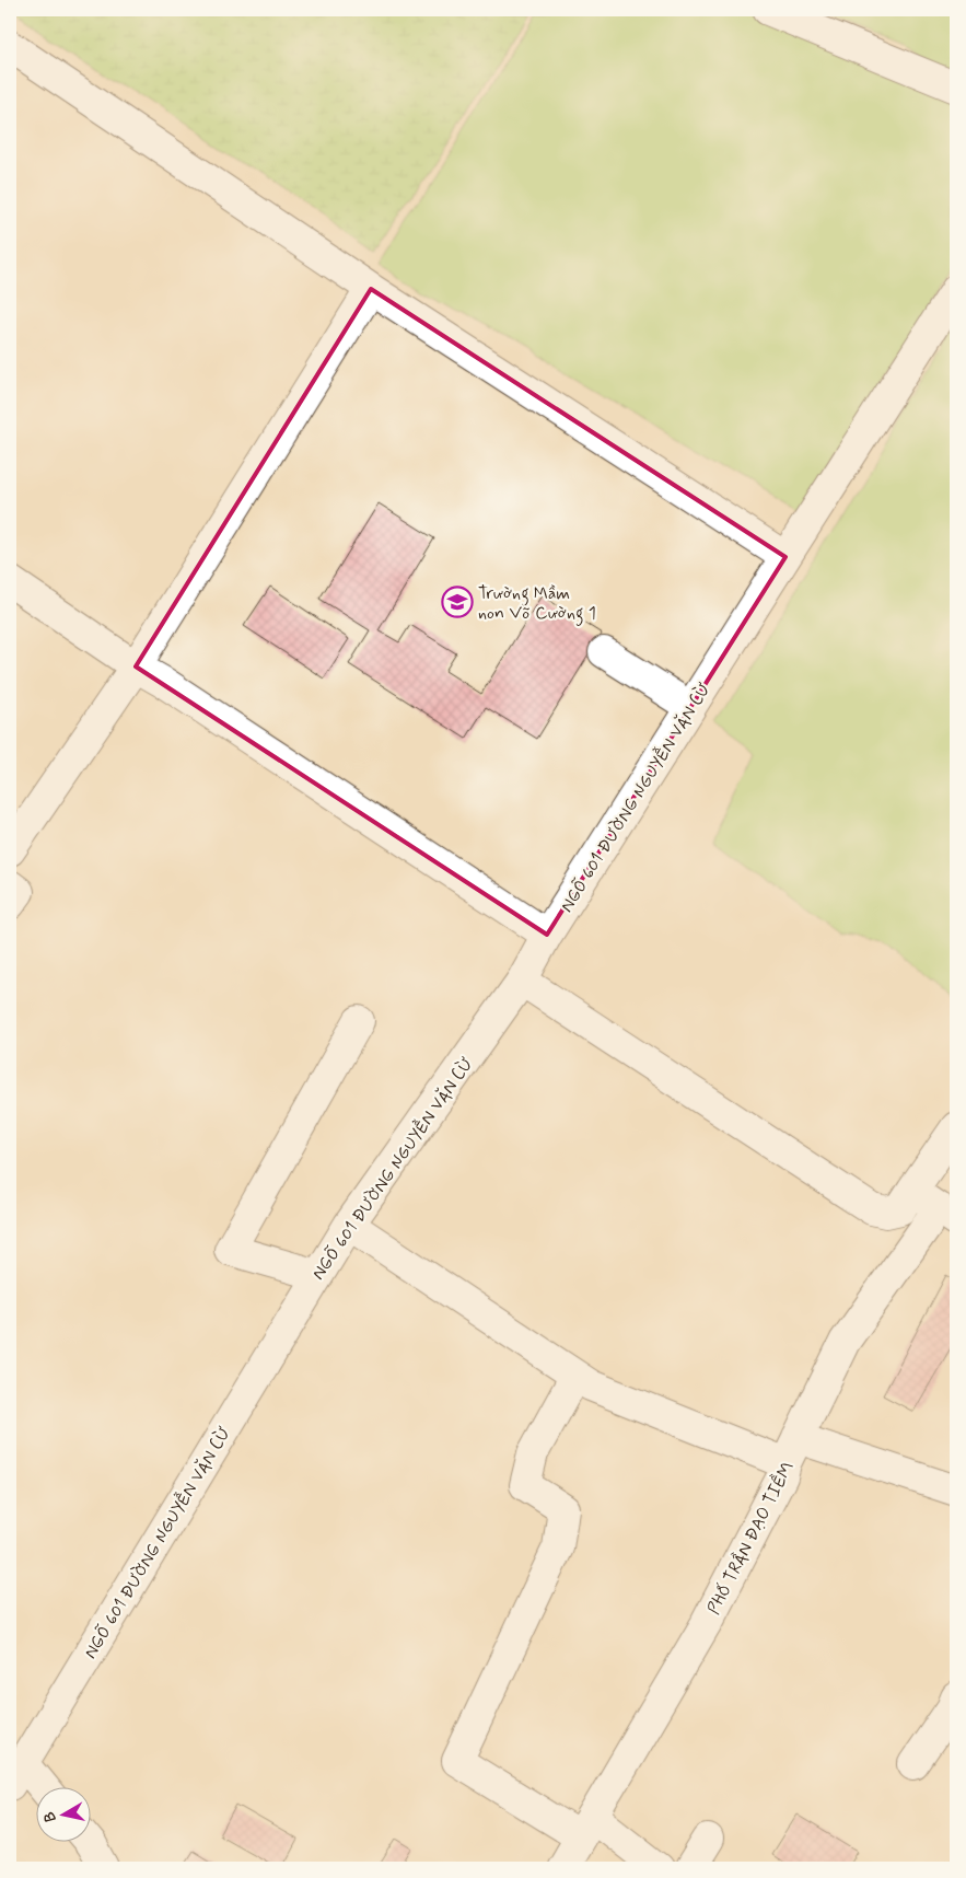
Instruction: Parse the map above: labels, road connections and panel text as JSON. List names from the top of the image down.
{
  "streets": {
    "street": ["NGÕ 601 ĐƯỜNG NGUYỄN VĂN CỪ", "PHỐ TRẦN ĐẠO TIỀM"]
  },
  "places": {
    "school or university": ["Trường Mầm non Võ Cường 1"]
  },
  "north": "left"
}
